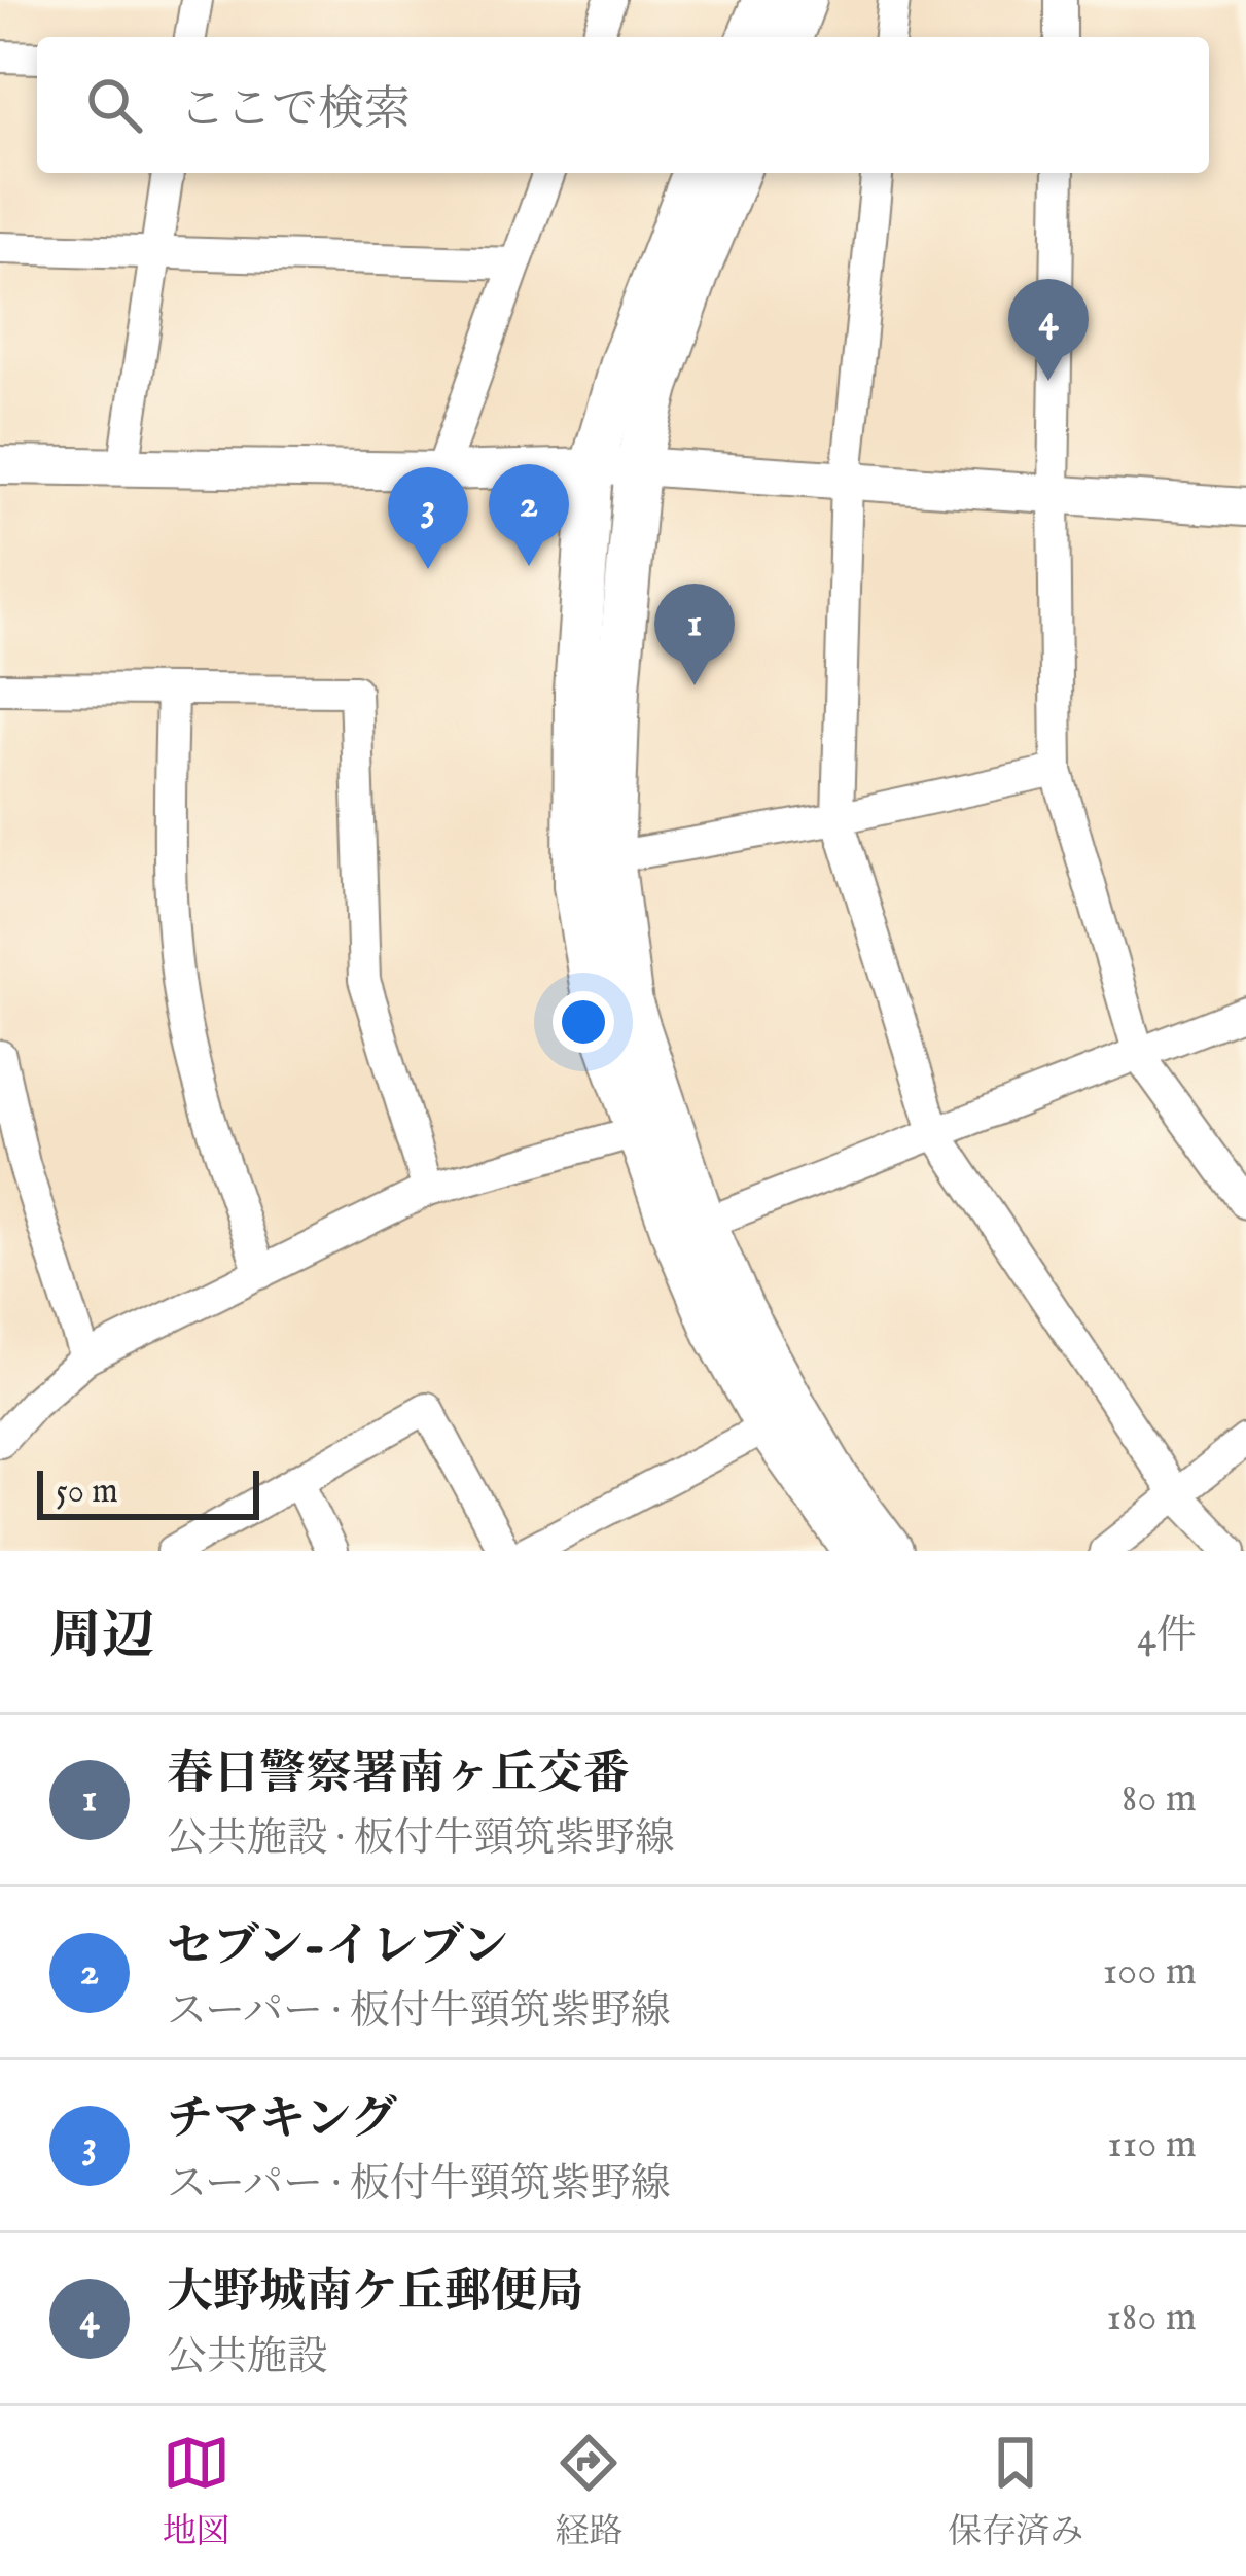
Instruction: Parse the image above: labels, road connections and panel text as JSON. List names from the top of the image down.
{
  "scale_bar": "50 m",
  "page": {
    "search": "ここで検索",
    "pins": [
      "4",
      "2",
      "3",
      "1"
    ],
    "scale": "50 m",
    "heading": ["周辺", "4件"],
    "list": [
      {
        "mark": "1",
        "name": "春日警察署南ヶ丘交番",
        "note": "公共施設 · 板付牛頸筑紫野線",
        "value": "80 m"
      },
      {
        "mark": "2",
        "name": "セブン-イレブン",
        "note": "スーパー · 板付牛頸筑紫野線",
        "value": "100 m"
      },
      {
        "mark": "3",
        "name": "チマキング",
        "note": "スーパー · 板付牛頸筑紫野線",
        "value": "110 m"
      },
      {
        "mark": "4",
        "name": "大野城南ケ丘郵便局",
        "note": "公共施設",
        "value": "180 m"
      }
    ],
    "nav": ["地図", "経路", "保存済み"]
  }
}
